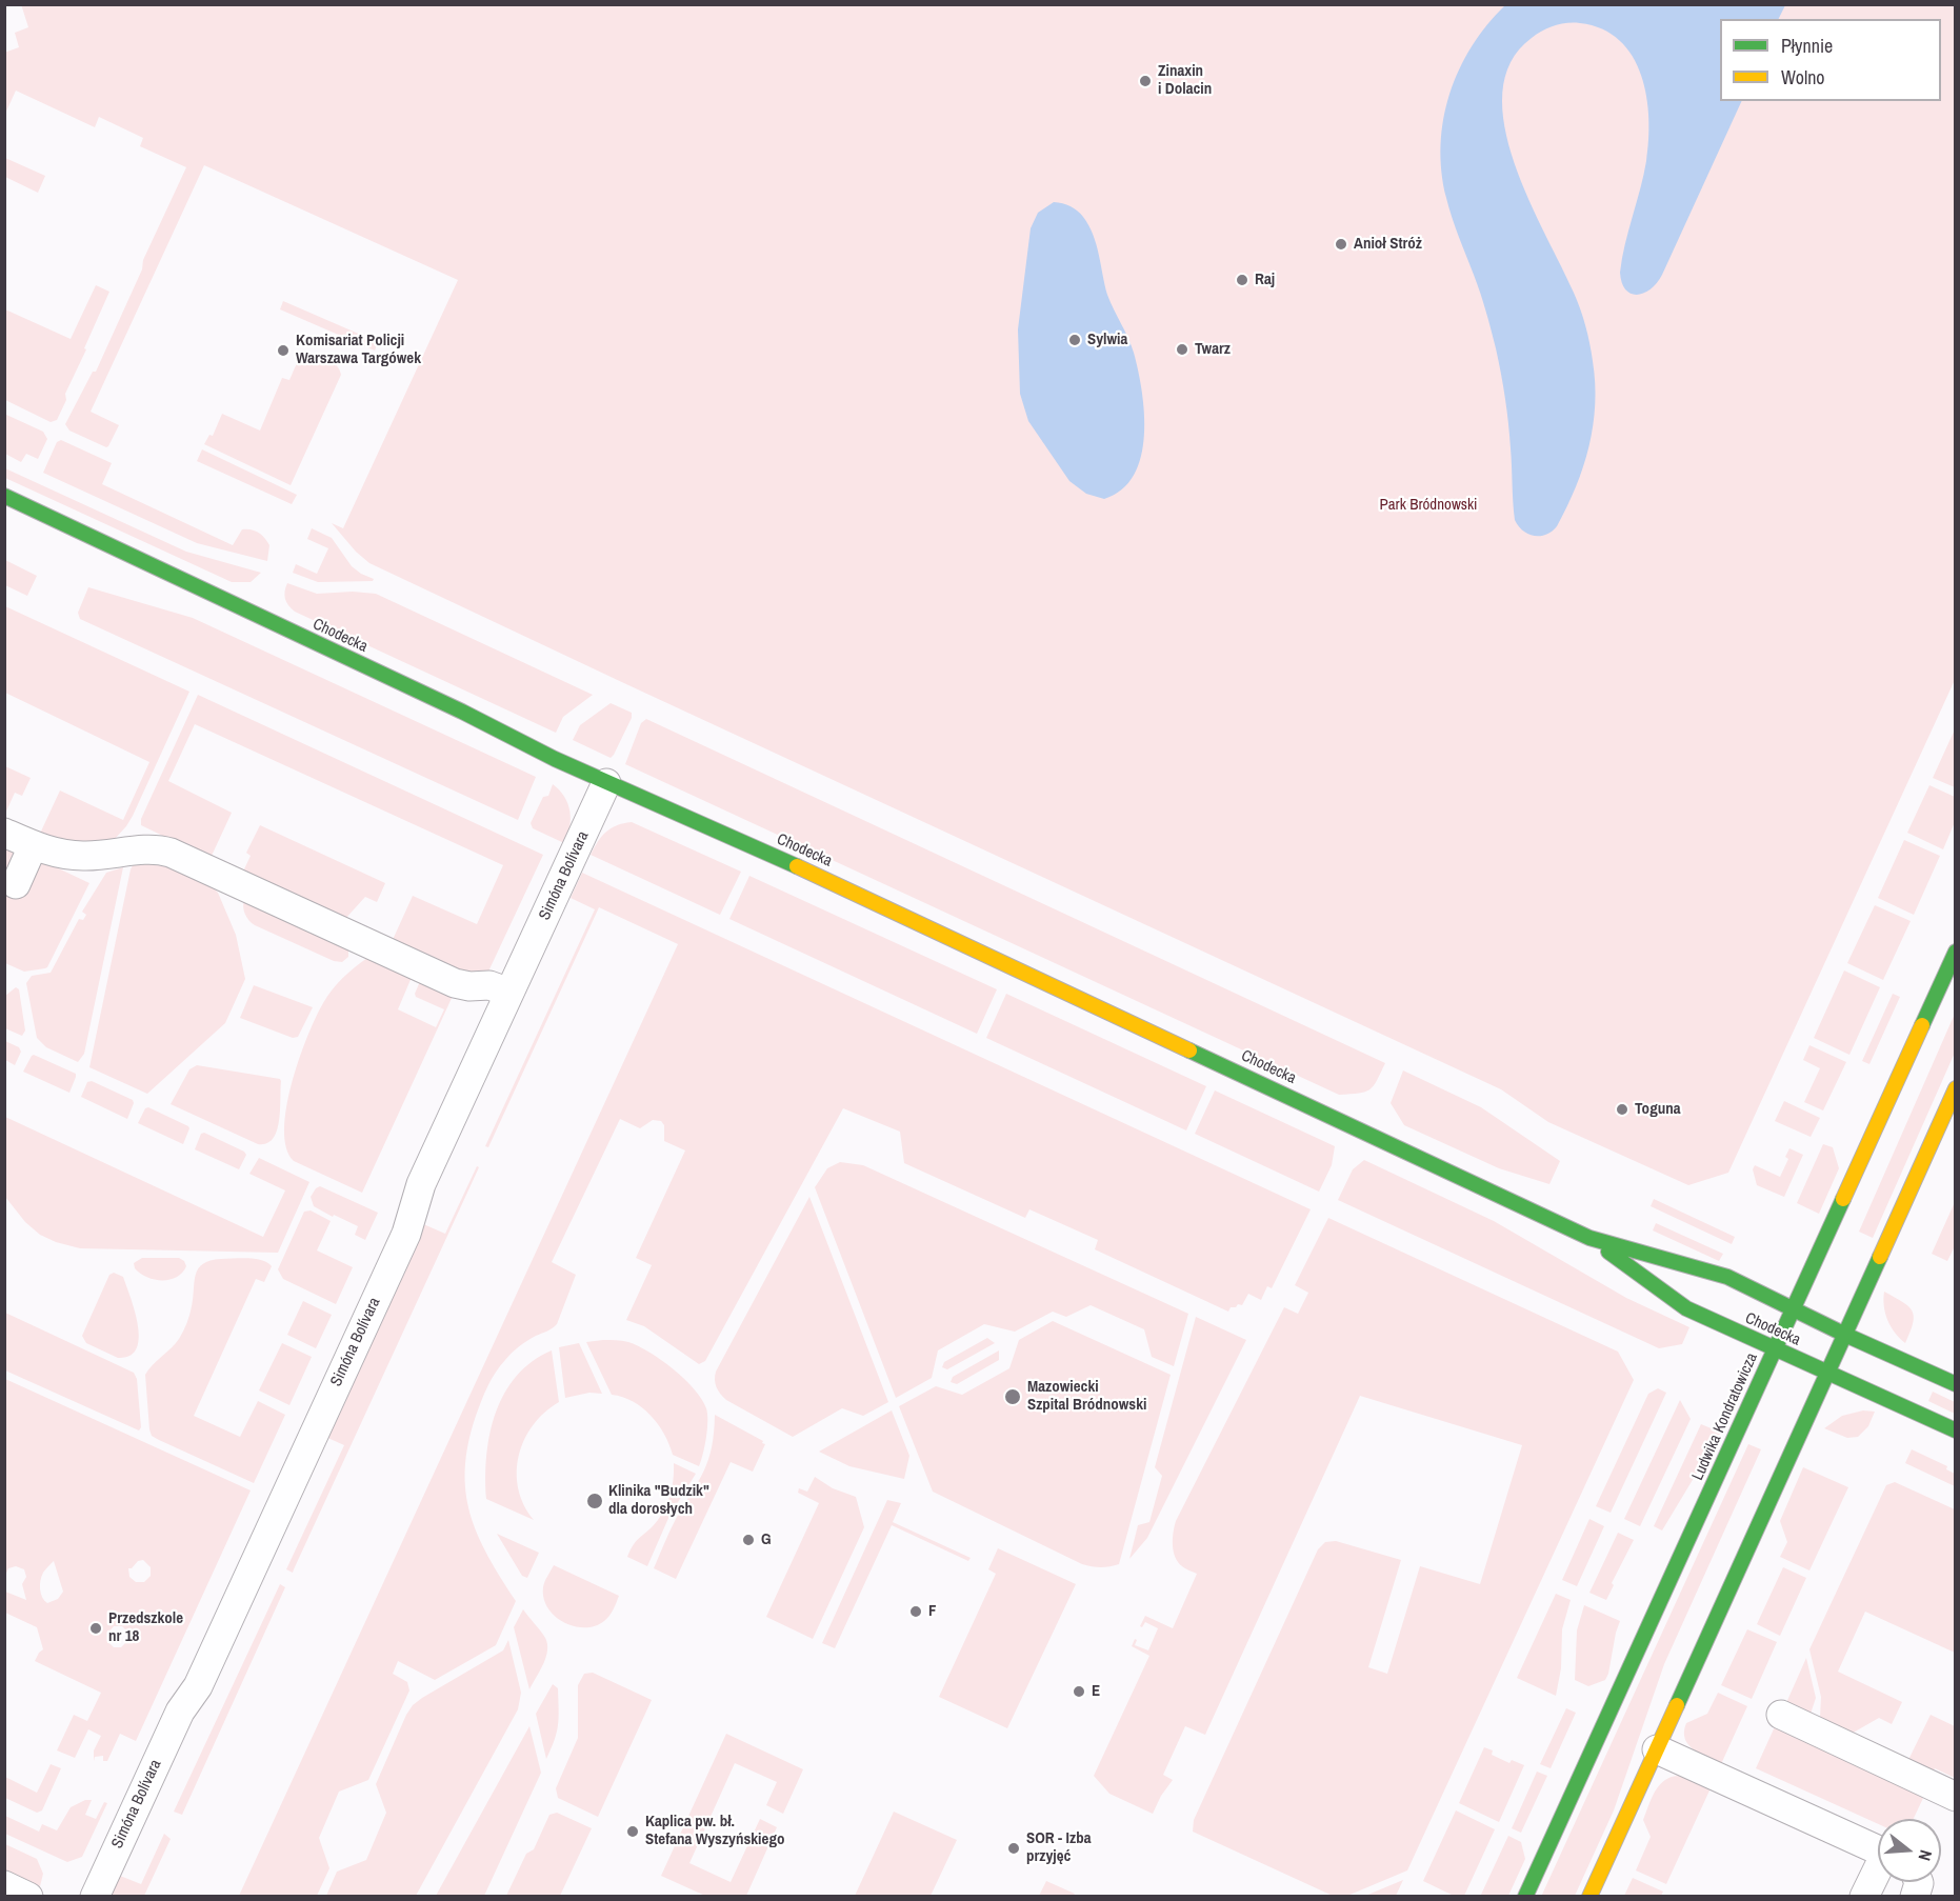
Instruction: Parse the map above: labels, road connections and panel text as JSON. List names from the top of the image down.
{
  "streets": {
    "street": ["Chodecka", "Simóna Bolívara", "Ludwika Kondratowicza"]
  },
  "crossings": [
    ["Chodecka", "Simóna Bolívara"],
    ["Chodecka", "Ludwika Kondratowicza"]
  ],
  "parks": ["Park Bródnowski"],
  "places": [
    "Zinaxin i Dolacin",
    "Anioł Stróż",
    "Raj",
    "Sylwia",
    "Twarz",
    "Komisariat Policji Warszawa Targówek",
    "Toguna",
    "Mazowiecki Szpital Bródnowski",
    "Klinika \"Budzik\" dla dorosłych",
    "G",
    "F",
    "Przedszkole nr 18",
    "E",
    "Kaplica pw. bł. Stefana Wyszyńskiego",
    "SOR - Izba przyjęć"
  ],
  "legend": ["Płynnie", "Wolno"],
  "north": "right"
}
